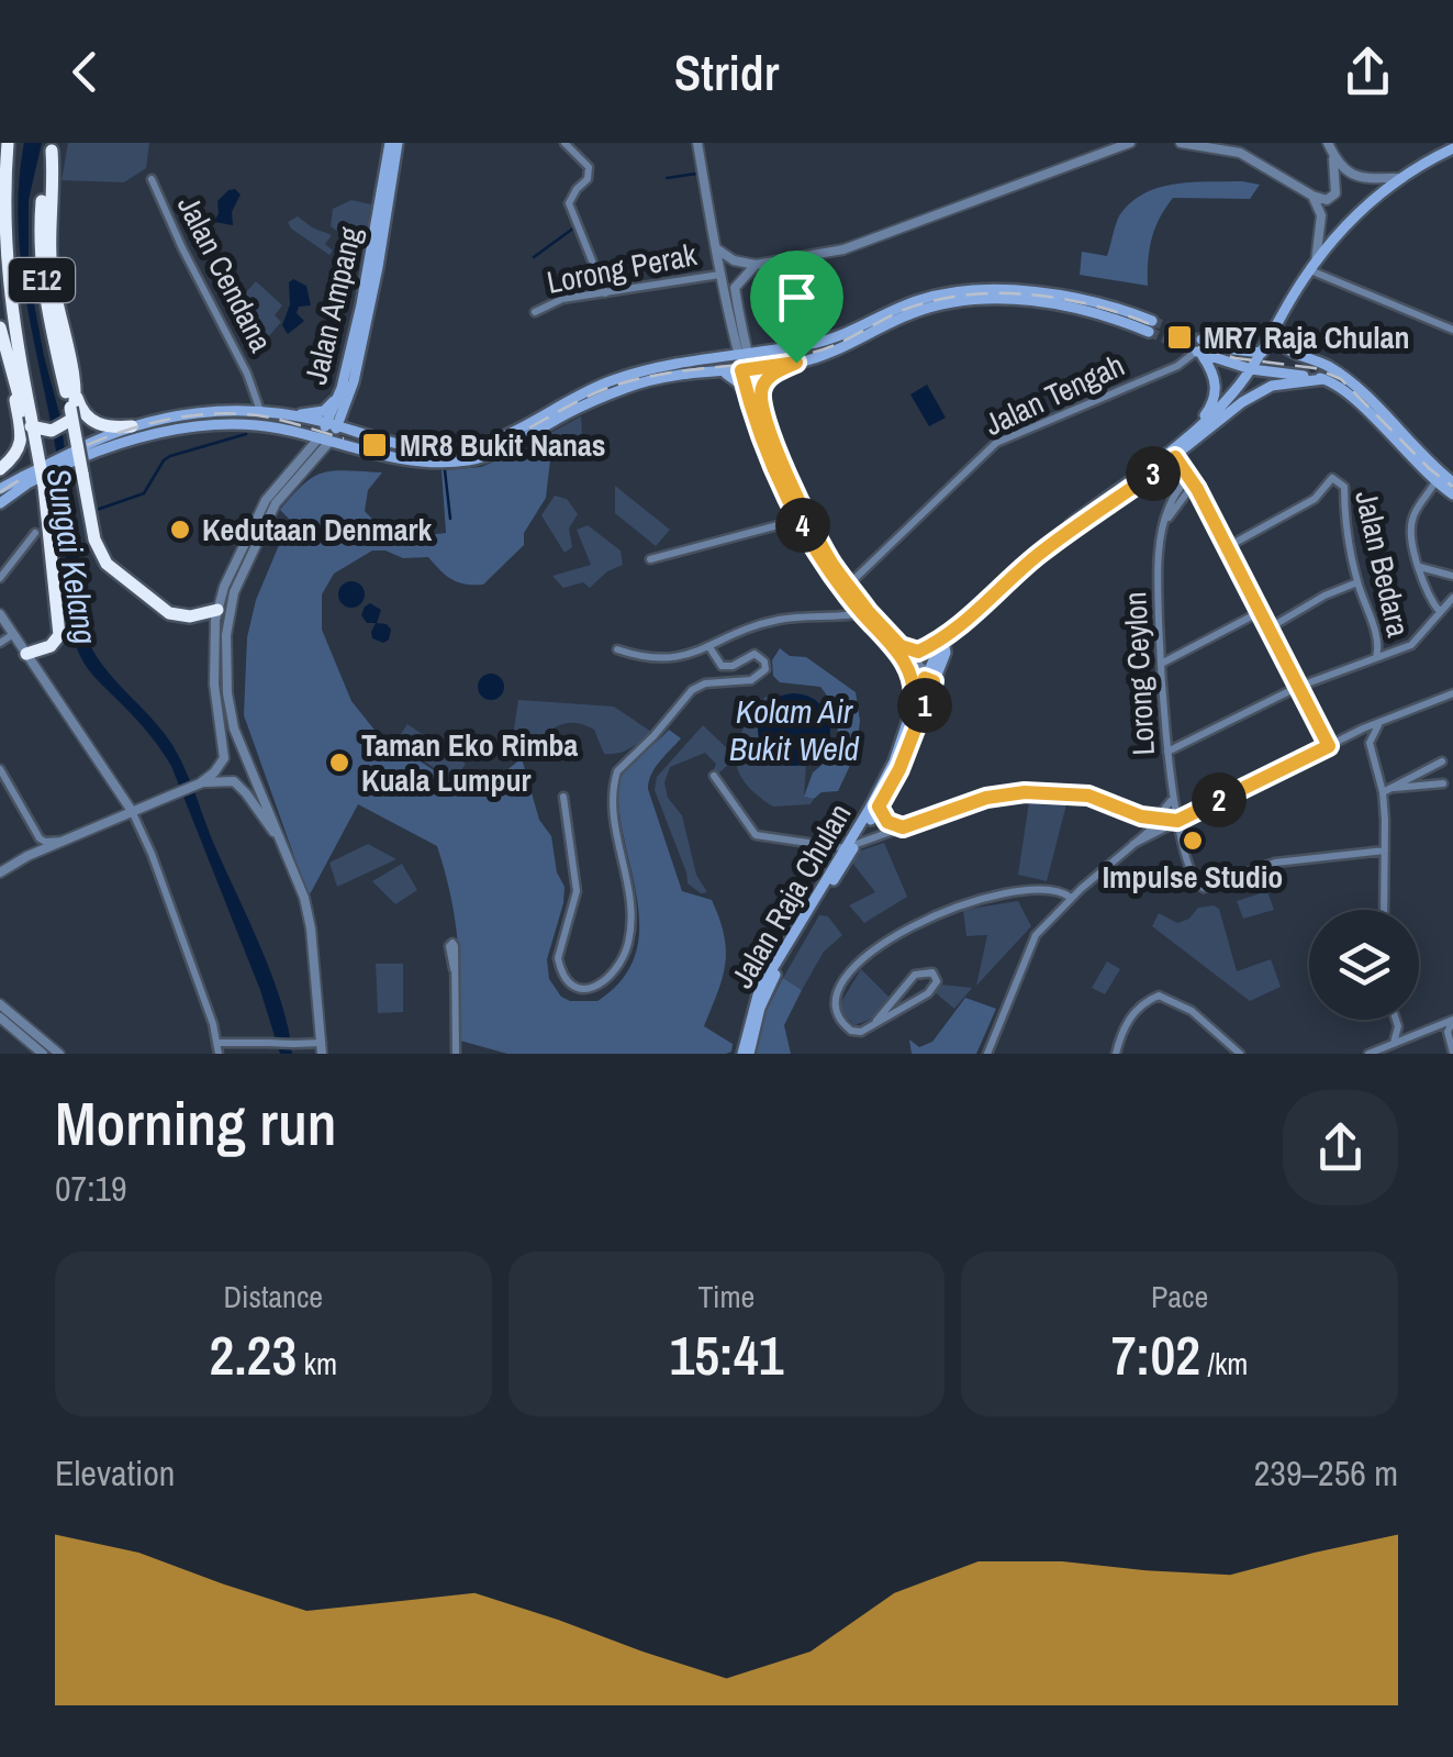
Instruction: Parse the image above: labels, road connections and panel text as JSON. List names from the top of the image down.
{
  "streets": {
    "highway": ["E12"],
    "main road": ["Jalan Ampang", "Jalan Raja Chulan"],
    "street": [
      "Lorong Perak",
      "Jalan Cendana",
      "Jalan Tengah",
      "Jalan Bedara",
      "Lorong Ceylon"
    ]
  },
  "crossings": [
    ["E12", "Jalan Ampang"]
  ],
  "water": ["Sungai Kelang", "Kolam Air Bukit Weld"],
  "places": {
    "transit": ["MR7 Raja Chulan", "MR8 Bukit Nanas"],
    "other": ["Kedutaan Denmark", "Taman Eko Rimba Kuala Lumpur", "Impulse Studio"]
  },
  "page": {
    "header": "Stridr",
    "pins": [
      "3",
      "4",
      "1",
      "2"
    ],
    "heading": ["Morning run", "07:19"],
    "stats": [
      ["Distance", "2.23 km"],
      ["Time", "15:41"],
      ["Pace", "7:02 /km"]
    ],
    "chart": ["Elevation", "239–256 m"]
  }
}
